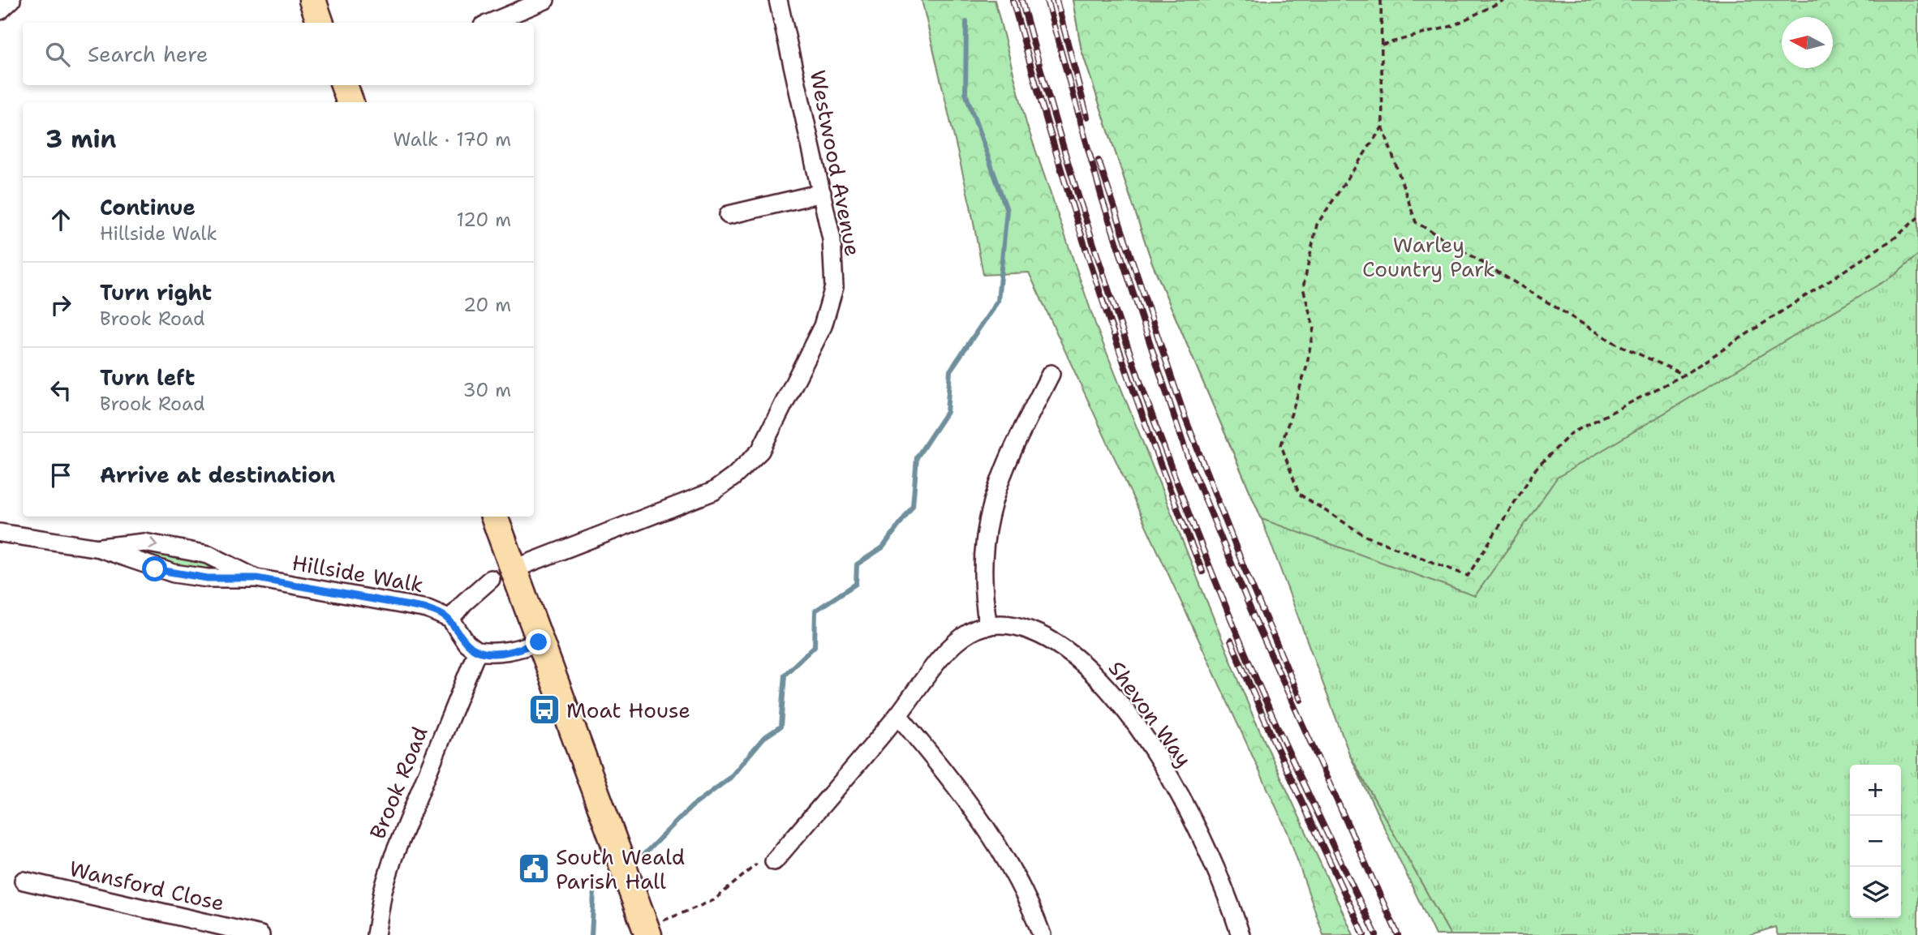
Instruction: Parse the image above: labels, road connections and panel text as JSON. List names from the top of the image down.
{
  "streets": {
    "street": [
      "Westwood Avenue",
      "Hillside Walk",
      "Shevon Way",
      "Brook Road",
      "Wansford Close"
    ]
  },
  "parks": ["Warley Country Park"],
  "places": {
    "bus stop": ["Moat House"],
    "public building": ["South Weald Parish Hall"]
  },
  "north": "left",
  "page": {
    "search": "Search here",
    "heading": ["3 min", "Walk · 170 m"],
    "list": [
      ["Continue", "Hillside Walk", "120 m"],
      ["Turn right", "Brook Road", "20 m"],
      ["Turn left", "Brook Road", "30 m"],
      "Arrive at destination"
    ],
    "map_buttons": ["+", "−"]
  }
}
